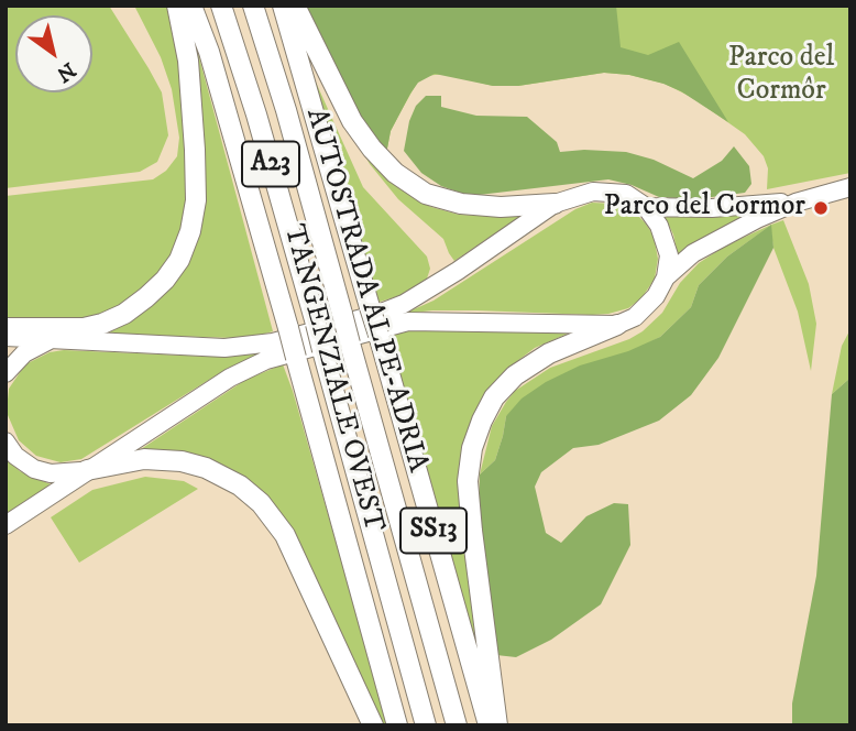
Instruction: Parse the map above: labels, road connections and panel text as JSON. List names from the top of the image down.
{
  "streets": {
    "highway": [
      "A23",
      "AUTOSTRADA ALPE-ADRIA",
      "TANGENZIALE OVEST",
      "SS13"
    ]
  },
  "parks": ["Parco del Cormôr"],
  "places": ["Parco del Cormor"],
  "north": "bottom right"
}
